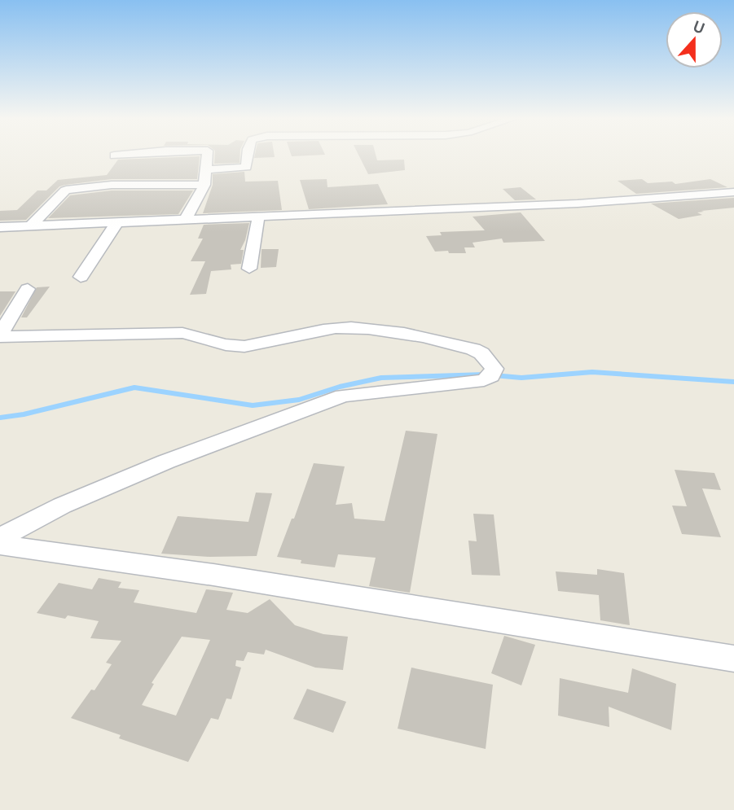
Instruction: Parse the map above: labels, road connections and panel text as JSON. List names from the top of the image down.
{
  "north": "top"
}
